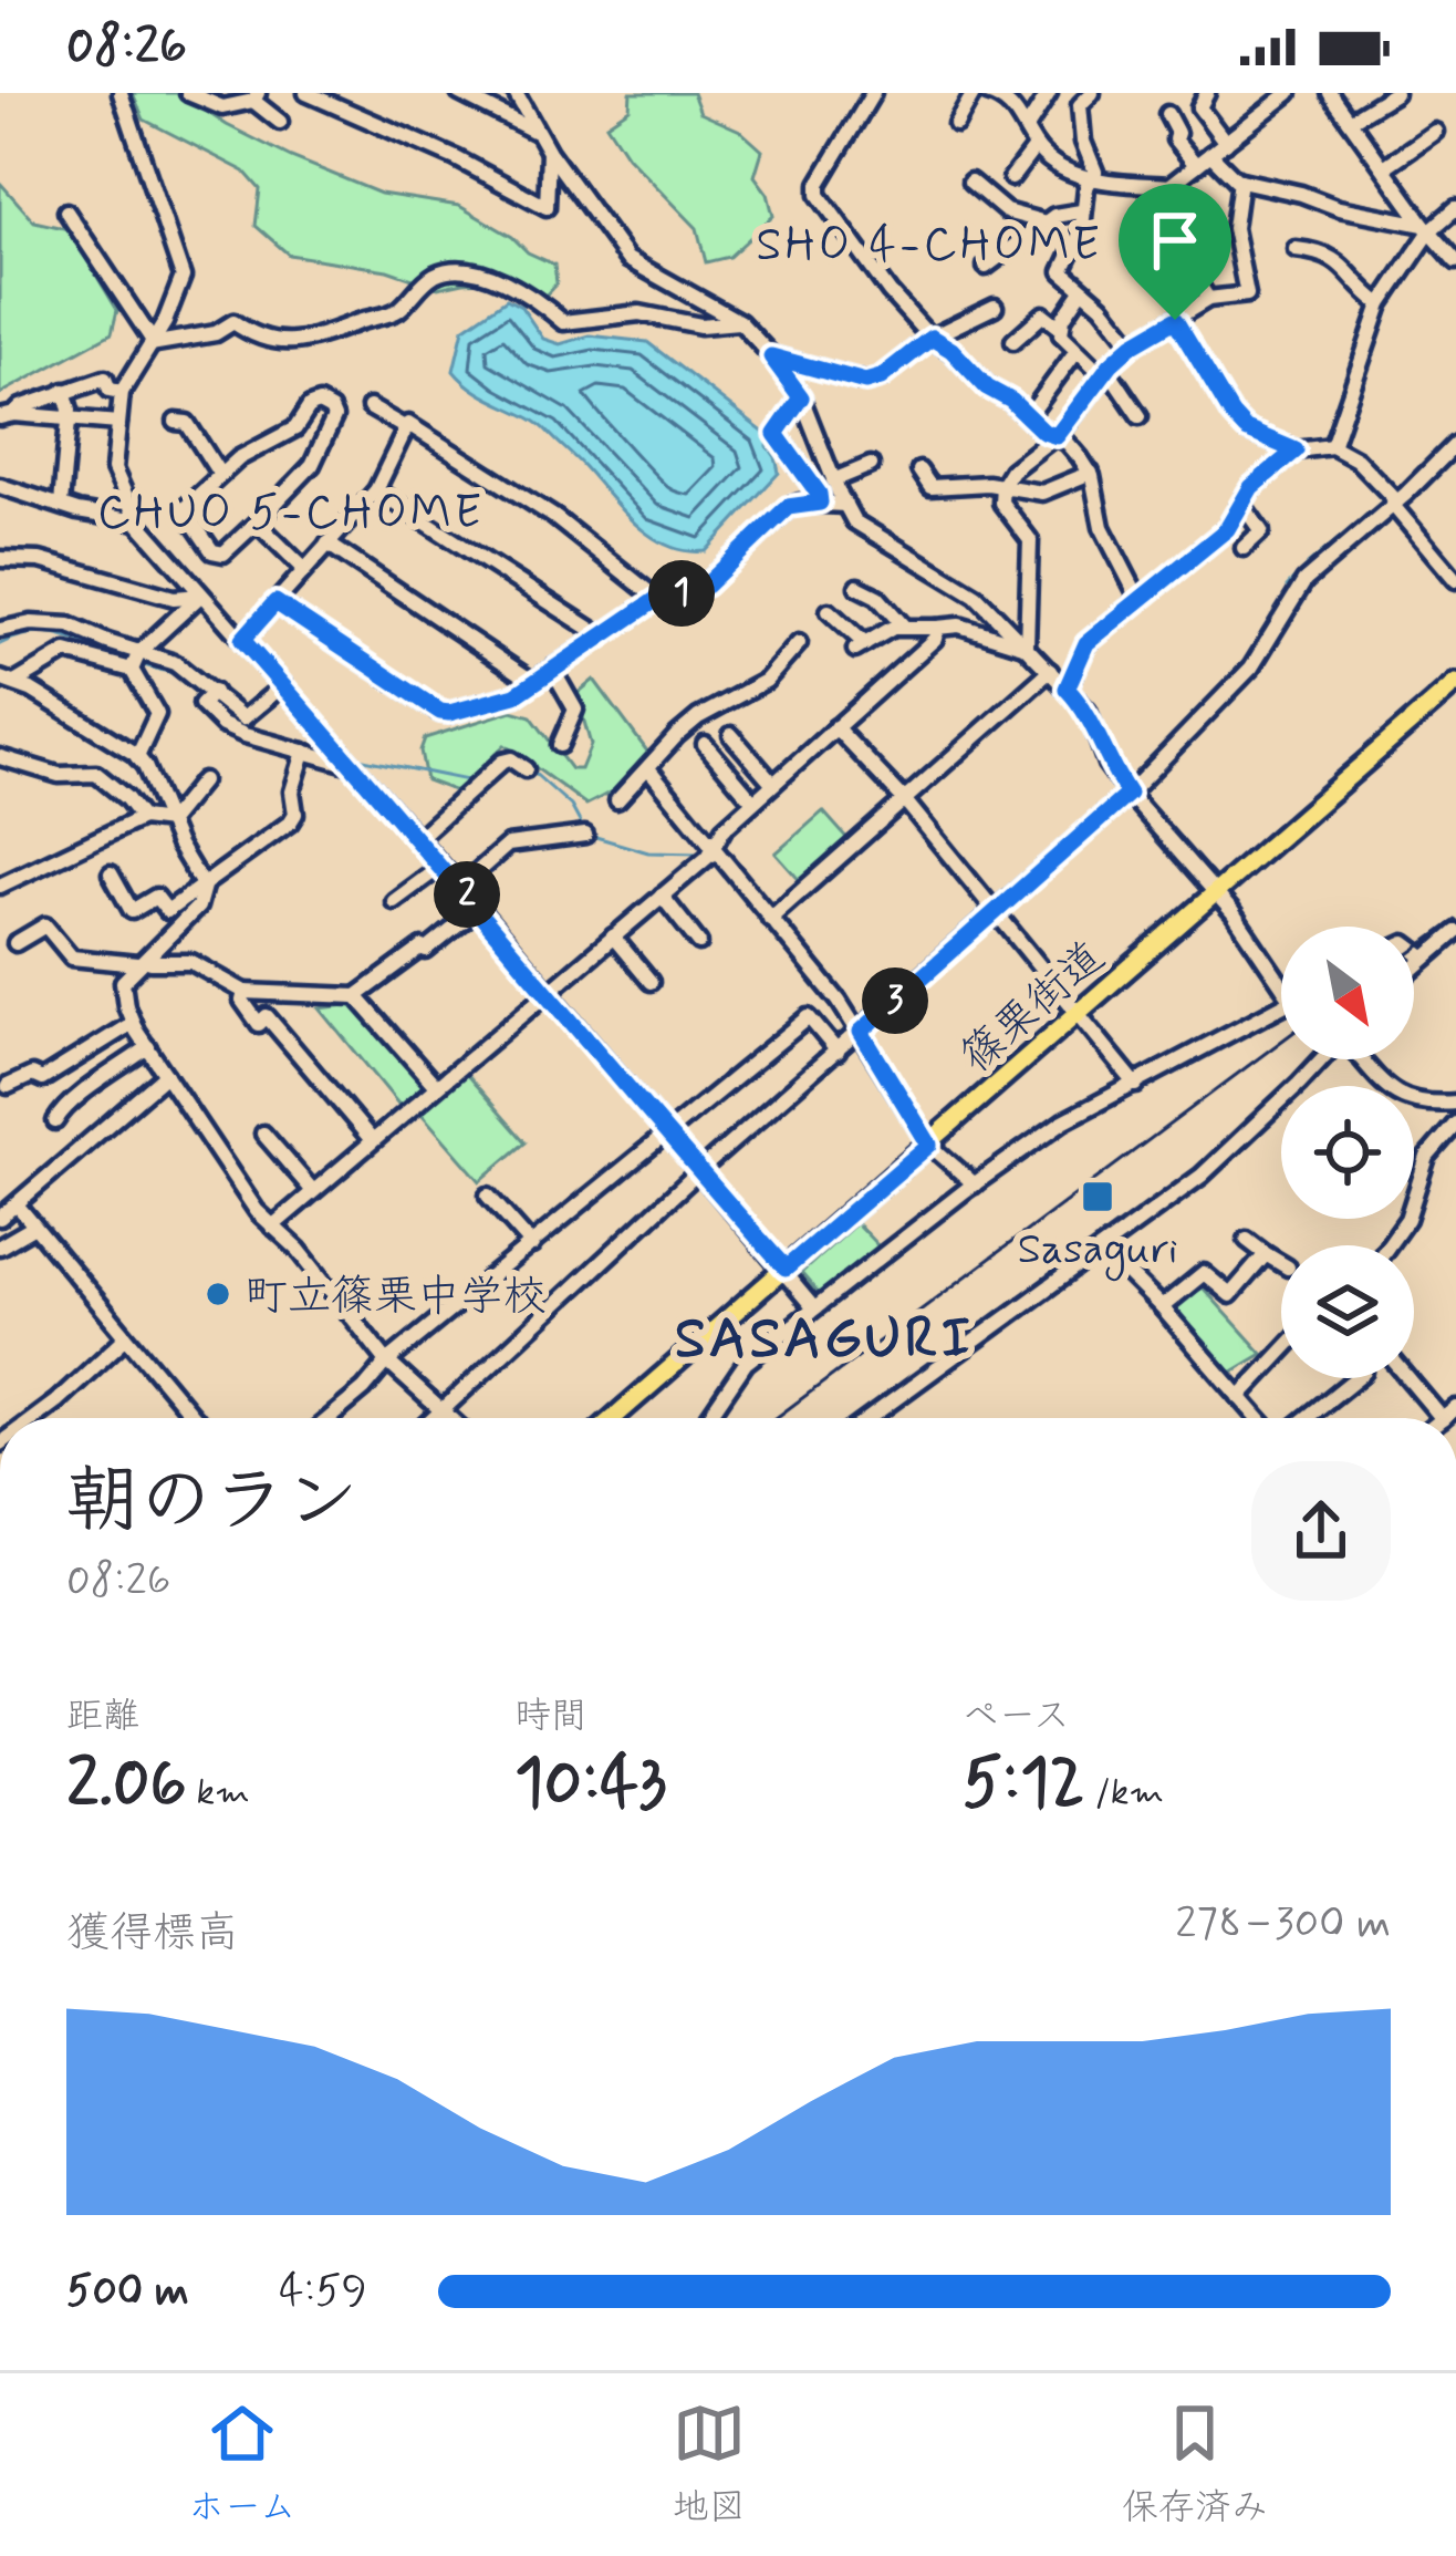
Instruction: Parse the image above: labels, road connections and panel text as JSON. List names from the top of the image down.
{
  "streets": {
    "main road": ["篠栗街道"]
  },
  "districts": ["SHO 4-CHOME", "CHUO 5-CHOME", "SASAGURI"],
  "places": {
    "transit": ["Sasaguri"],
    "other": ["町立篠栗中学校"]
  },
  "north": "bottom right",
  "page": {
    "status": "08:26",
    "pins": ["1", "2", "3"],
    "heading": ["朝のラン", "08:26"],
    "stats": [
      ["距離", "2.06 km"],
      ["時間", "10:43"],
      ["ペース", "5:12 /km"]
    ],
    "chart": ["獲得標高", "278–300 m"],
    "list": [
      {
        "name": "500 m",
        "note": "4:59"
      }
    ],
    "tabs": ["ホーム", "地図", "保存済み"]
  }
}
